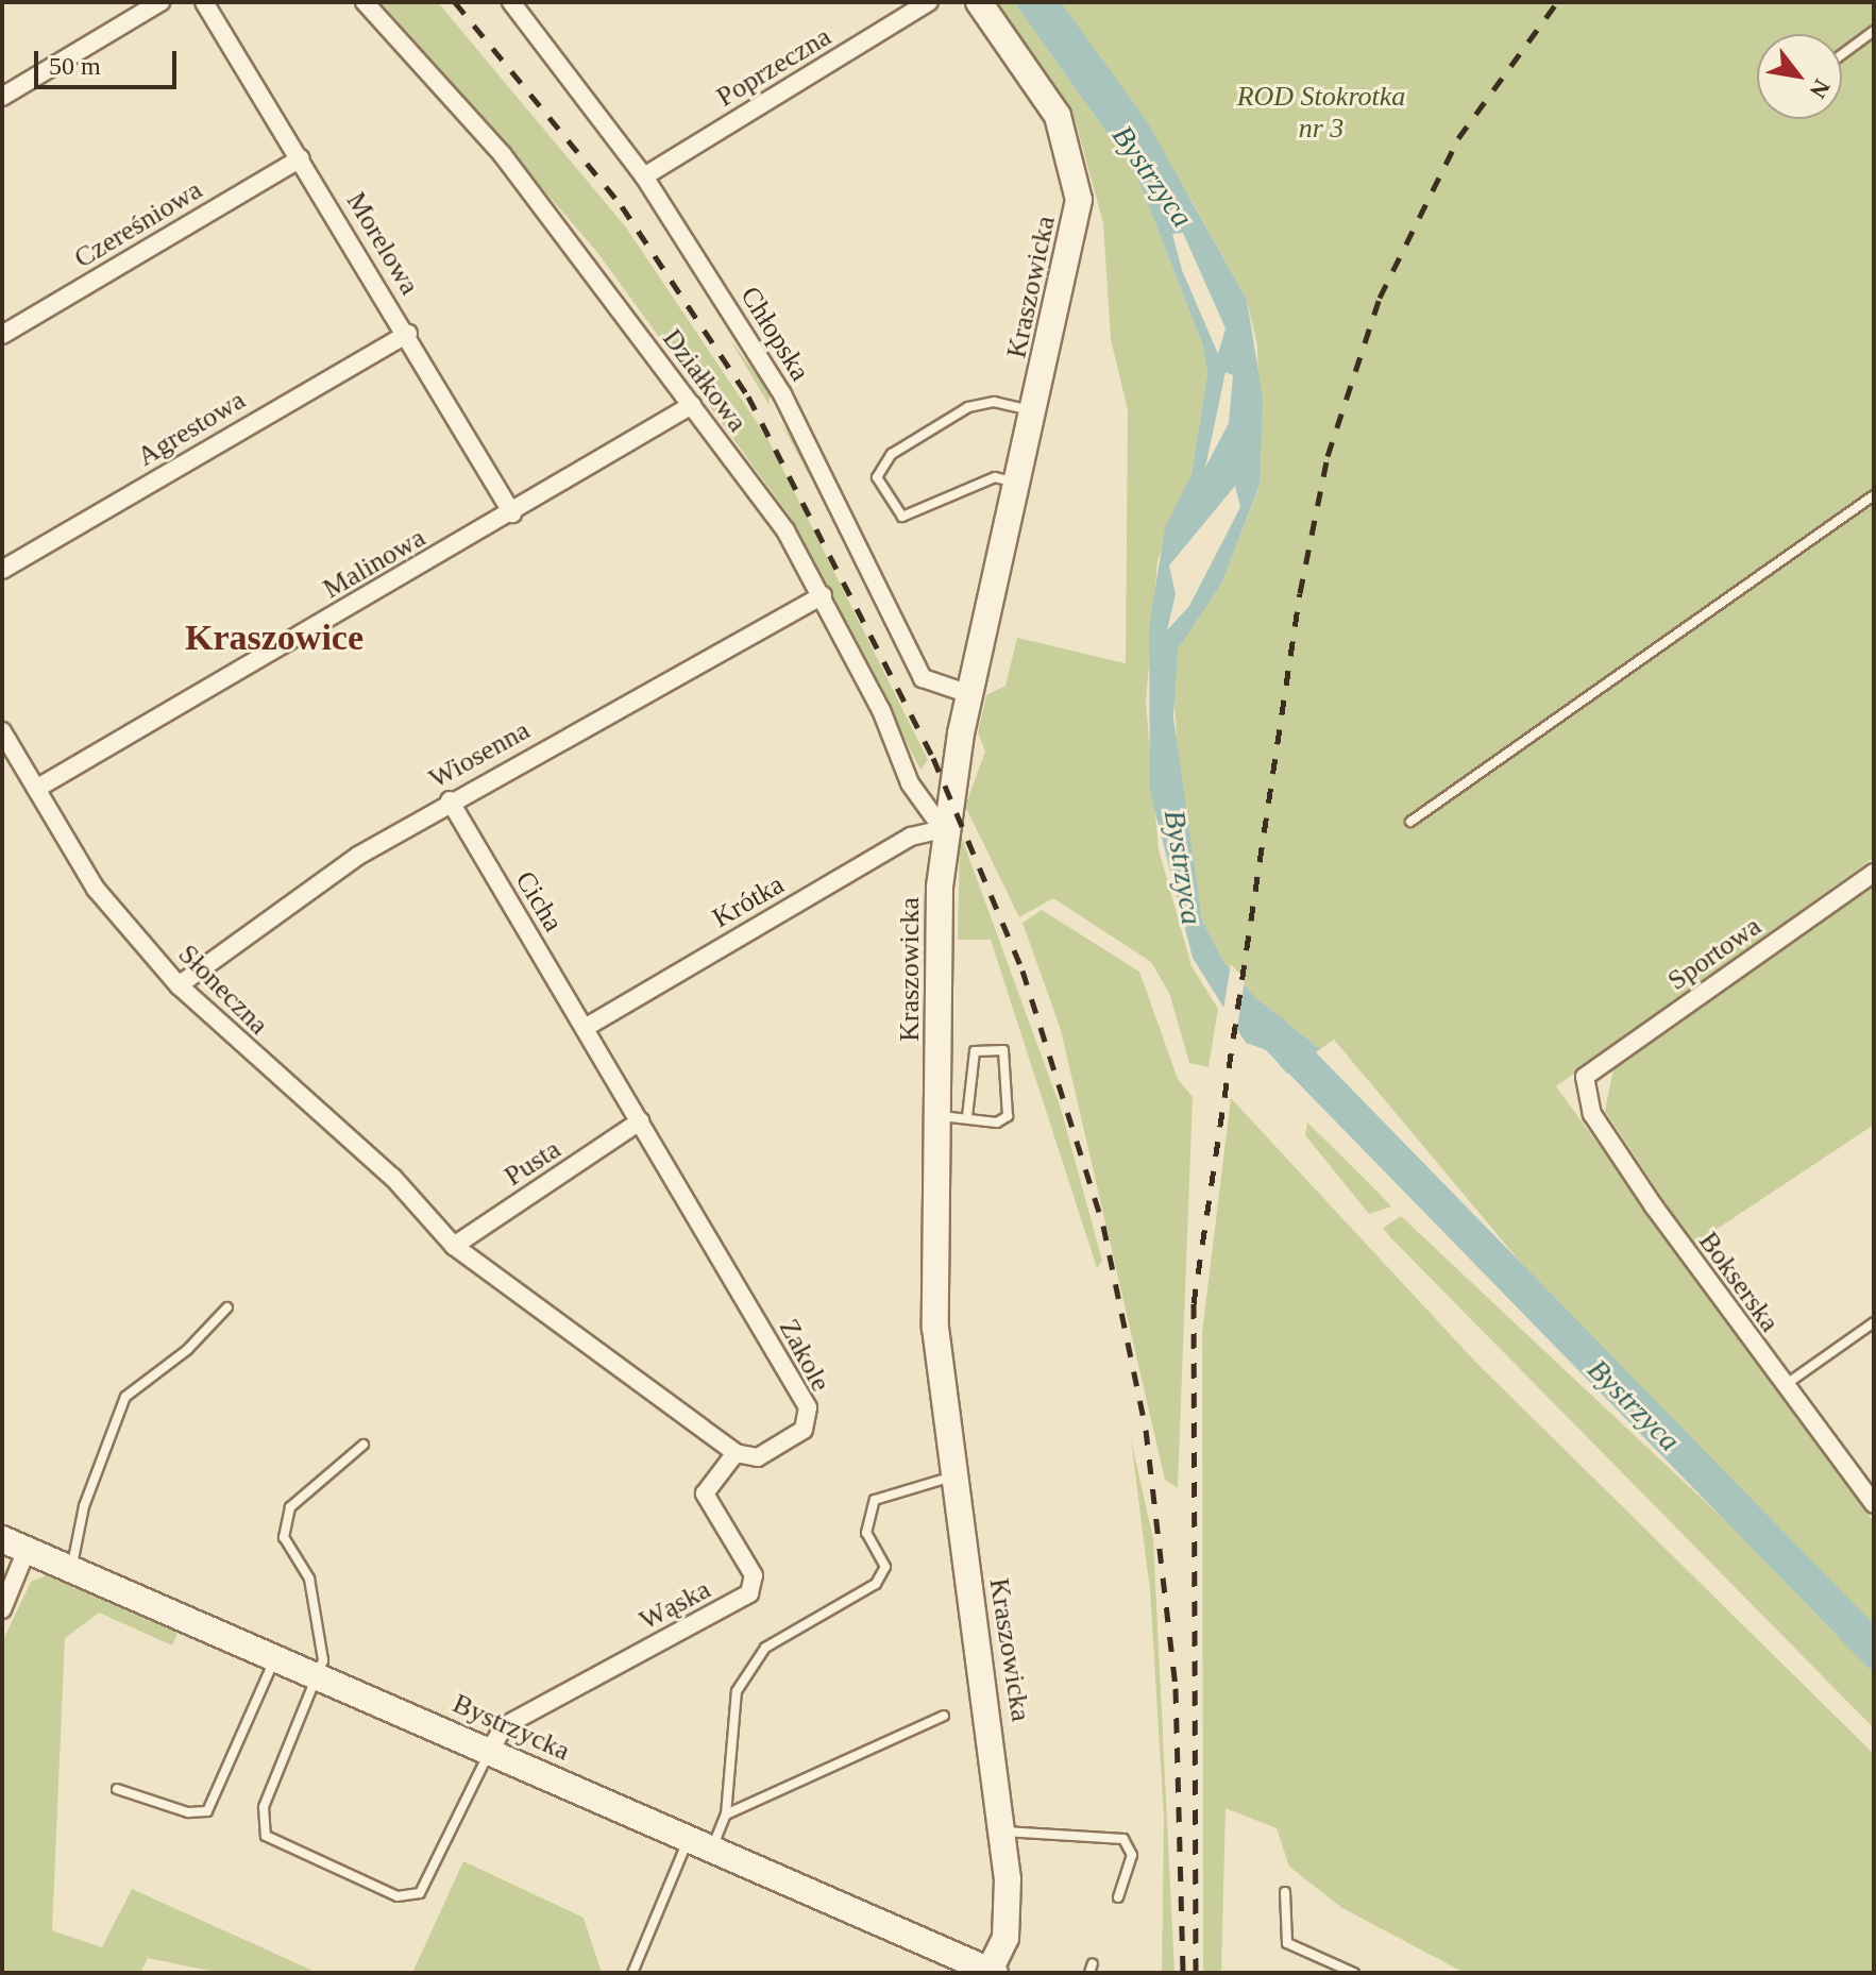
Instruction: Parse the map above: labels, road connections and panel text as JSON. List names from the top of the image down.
{
  "streets": {
    "street": [
      "Poprzeczna",
      "Czereśniowa",
      "Morelowa",
      "Kraszowicka",
      "Chłopska",
      "Działkowa",
      "Agrestowa",
      "Malinowa",
      "Wiosenna",
      "Cicha",
      "Krótka",
      "Sportowa",
      "Słoneczna",
      "Pusta",
      "Bokserska",
      "Zakole",
      "Wąska",
      "Bystrzycka"
    ]
  },
  "crossings": [
    ["Poprzeczna", "Chłopska"],
    ["Czereśniowa", "Morelowa"],
    ["Morelowa", "Agrestowa"],
    ["Morelowa", "Malinowa"],
    ["Kraszowicka", "Chłopska"],
    ["Kraszowicka", "Działkowa"],
    ["Kraszowicka", "Krótka"],
    ["Kraszowicka", "Bystrzycka"],
    ["Działkowa", "Malinowa"],
    ["Działkowa", "Wiosenna"],
    ["Działkowa", "Krótka"],
    ["Malinowa", "Słoneczna"],
    ["Wiosenna", "Cicha"],
    ["Wiosenna", "Słoneczna"],
    ["Cicha", "Krótka"],
    ["Cicha", "Zakole"],
    ["Krótka", "Zakole"],
    ["Sportowa", "Bokserska"],
    ["Słoneczna", "Pusta"],
    ["Pusta", "Zakole"],
    ["Zakole", "Wąska"],
    ["Wąska", "Bystrzycka"]
  ],
  "districts": ["Kraszowice"],
  "water": ["Bystrzyca"],
  "parks": ["ROD Stokrotka nr 3"],
  "scale_bar": "50 m",
  "north": "bottom right"
}
